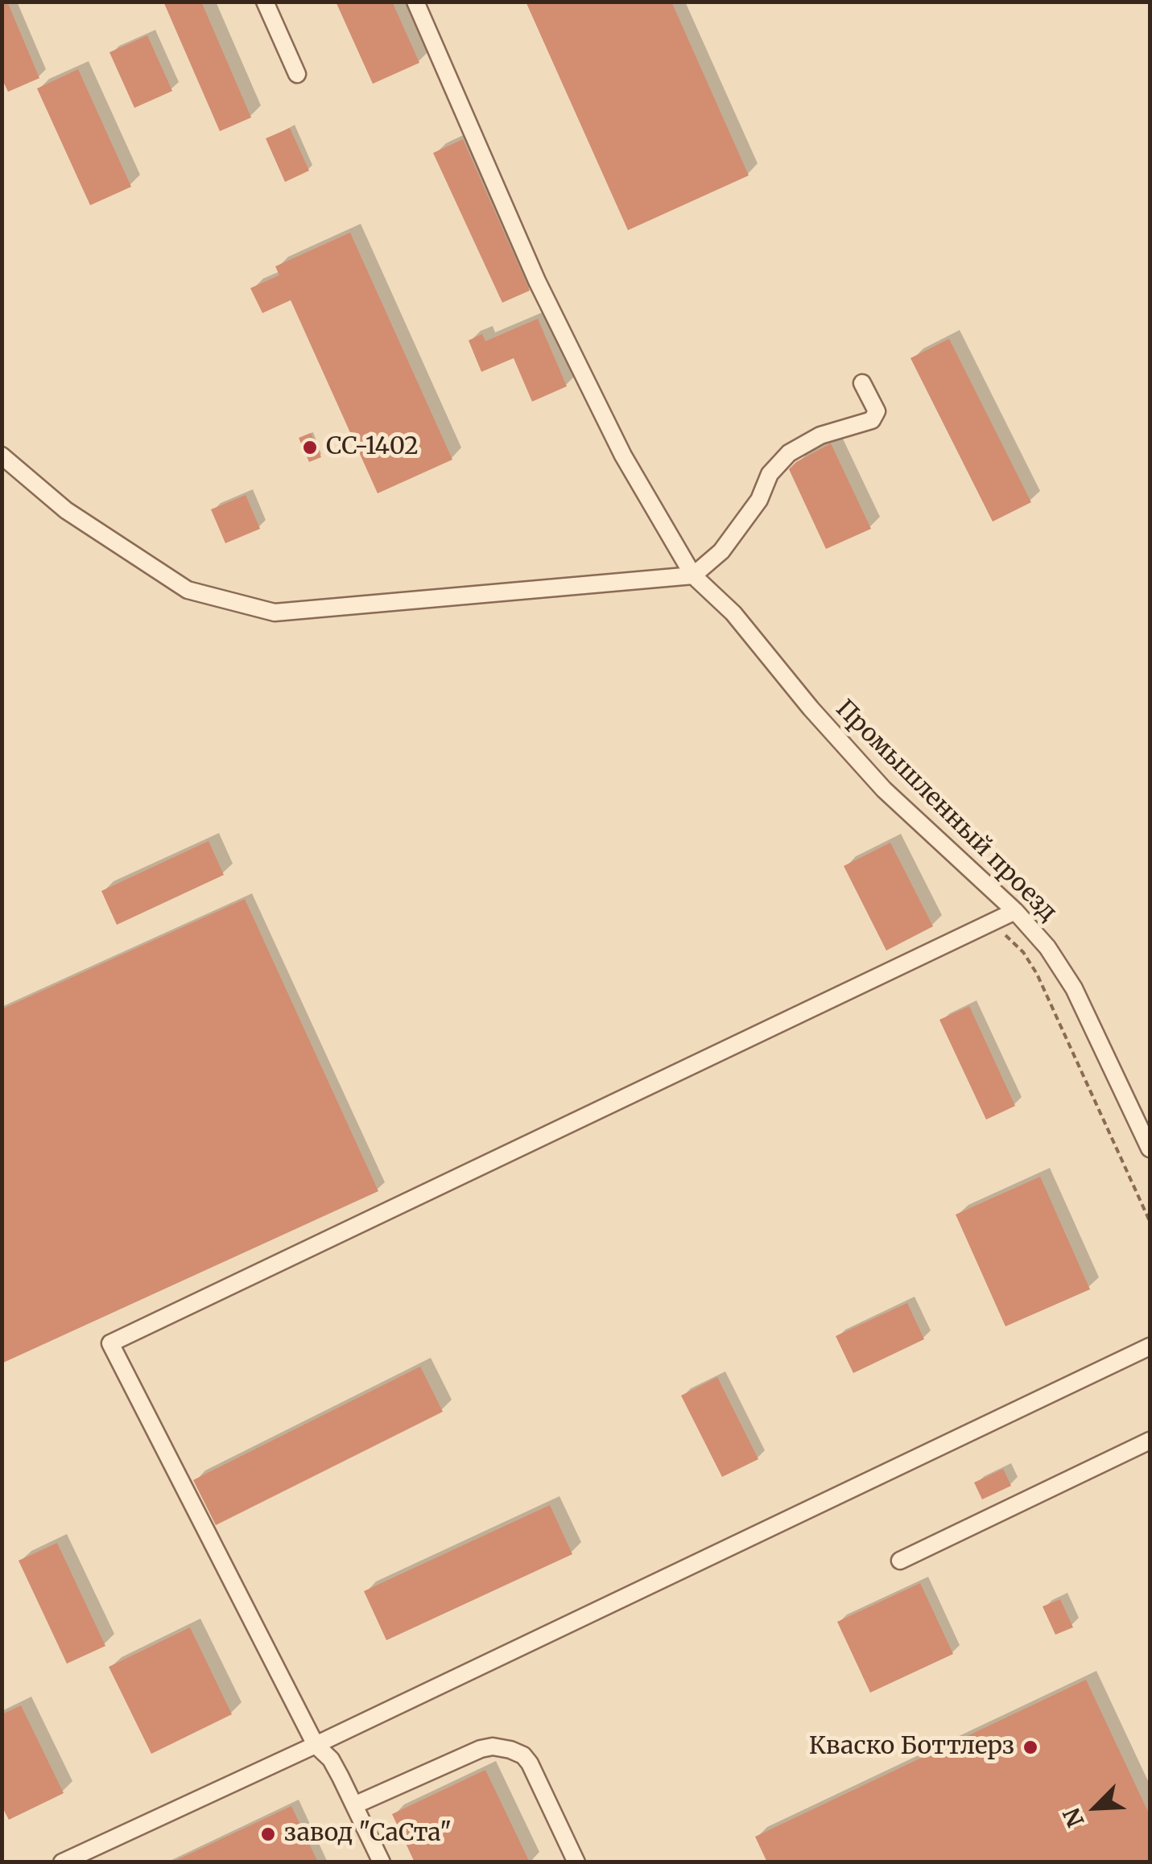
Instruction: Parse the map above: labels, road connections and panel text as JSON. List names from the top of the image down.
{
  "streets": {
    "street": ["Промышленный проезд"]
  },
  "places": ["СС-1402", "Кваско Боттлерз", "завод \"СаСта\""],
  "north": "bottom left"
}
